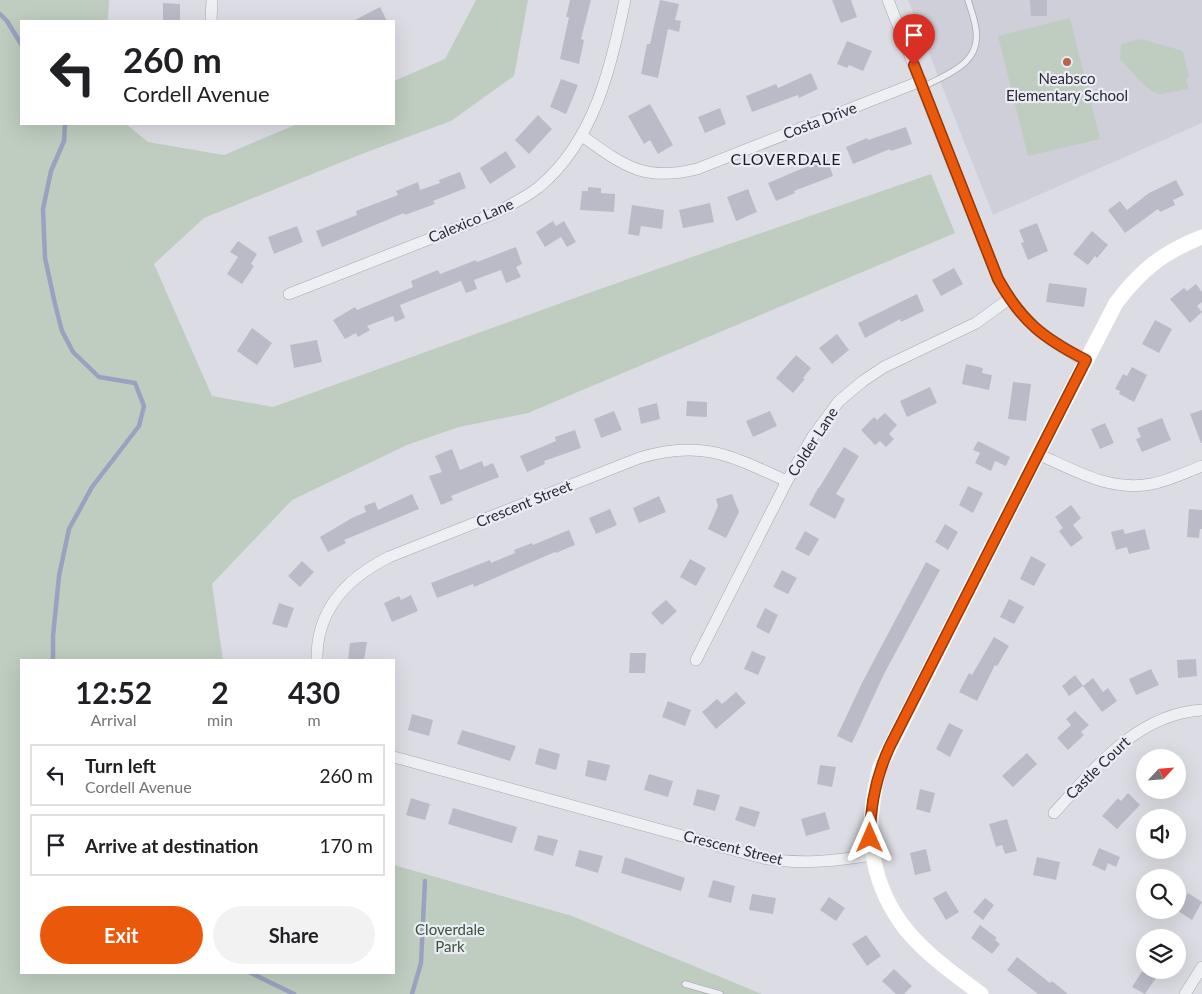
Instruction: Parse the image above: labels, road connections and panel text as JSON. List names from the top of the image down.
{
  "streets": {
    "street": [
      "Costa Drive",
      "Calexico Lane",
      "Colder Lane",
      "Crescent Street",
      "Castle Court"
    ]
  },
  "crossings": [
    ["Costa Drive", "Calexico Lane"],
    ["Colder Lane", "Crescent Street"]
  ],
  "districts": ["CLOVERDALE"],
  "parks": ["Cloverdale Park"],
  "places": ["Neabsco Elementary School"],
  "north": "top right",
  "page": {
    "turn": ["260 m", "Cordell Avenue"],
    "eta": [
      "12:52",
      "Arrival",
      "2",
      "min",
      "430",
      "m"
    ],
    "list": [
      {
        "name": "Turn left",
        "note": "Cordell Avenue",
        "value": "260 m"
      },
      {
        "name": "Arrive at destination",
        "value": "170 m"
      }
    ],
    "buttons": ["Exit", "Share"]
  }
}
